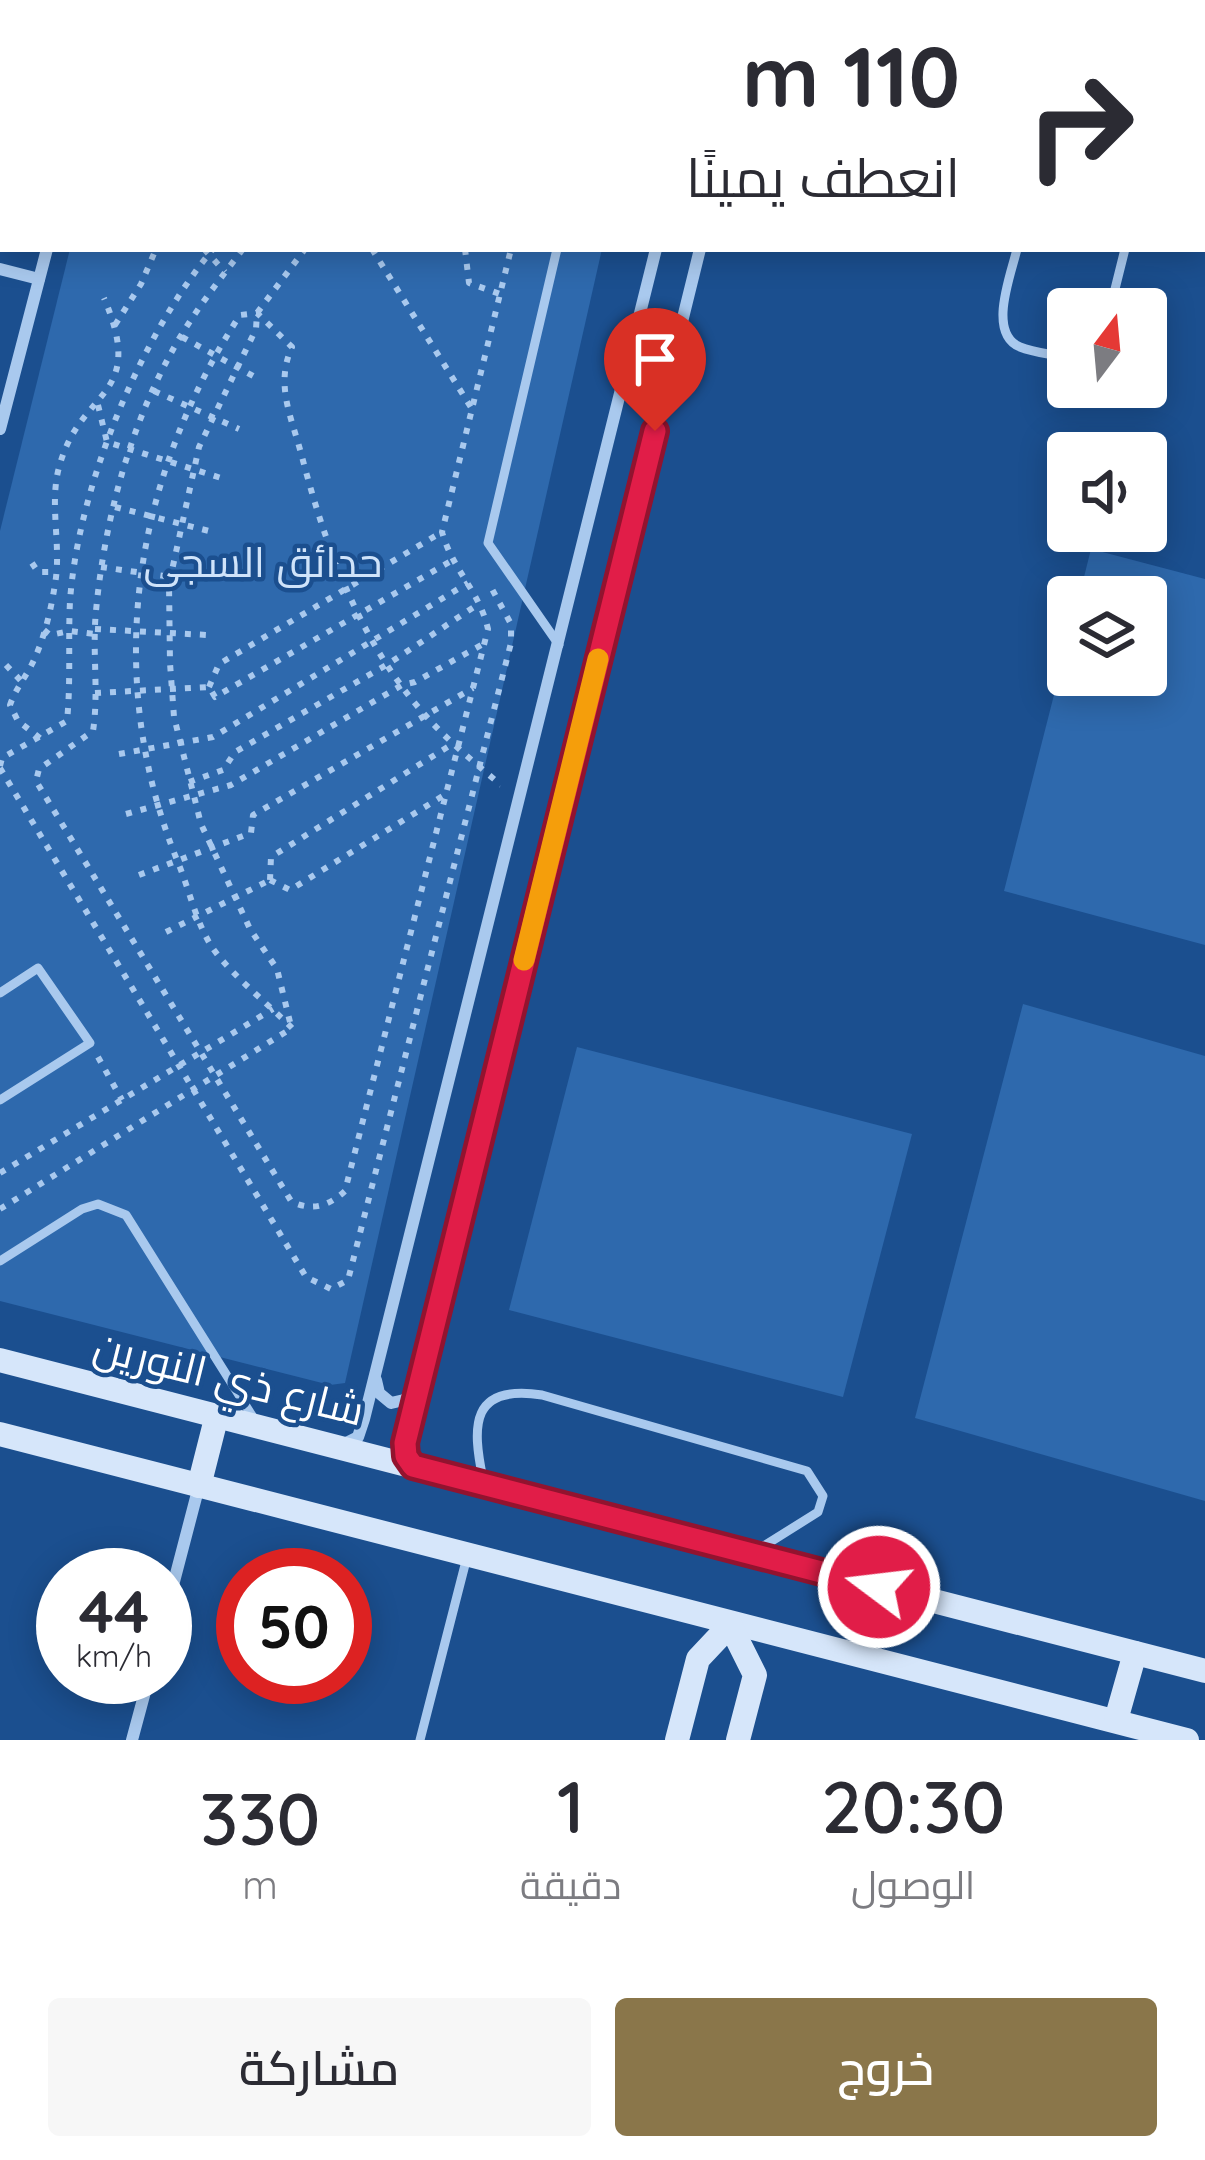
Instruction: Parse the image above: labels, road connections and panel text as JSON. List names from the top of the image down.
{
  "streets": {
    "main road": ["شارع ذي النورين"]
  },
  "parks": ["حدائق السجى"],
  "north": "top",
  "page": {
    "turn": ["110 m", "انعطف يمينًا"],
    "speed": "44 km/h",
    "limit": "50",
    "eta": [
      "20:30",
      "الوصول",
      "1",
      "دقيقة",
      "330",
      "m"
    ],
    "buttons": ["خروج", "مشاركة"]
  }
}
